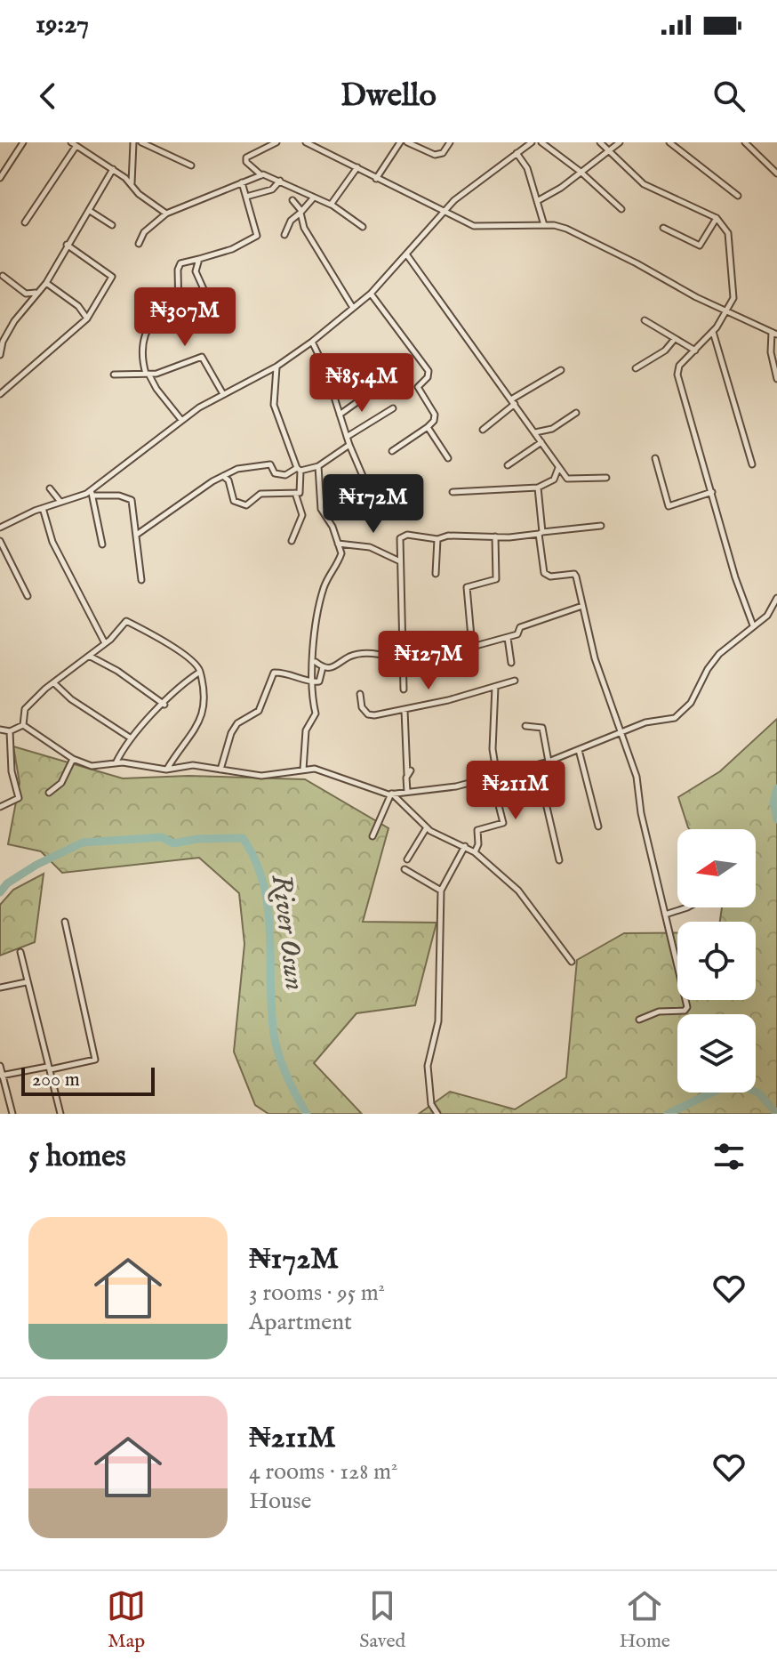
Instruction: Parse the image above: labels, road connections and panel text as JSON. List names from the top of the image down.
{
  "water": ["River Osun"],
  "scale_bar": "200 m",
  "north": "left",
  "page": {
    "status": "19:27",
    "header": "Dwello",
    "price": [
      "₦307M",
      "₦85.4M",
      "₦172M",
      "₦127M",
      "₦211M"
    ],
    "scale": "200 m",
    "heading": "5 homes",
    "list": [
      {
        "name": "₦172M",
        "note": "3 rooms · 95 m² · Apartment"
      },
      {
        "name": "₦211M",
        "note": "4 rooms · 128 m² · House"
      }
    ],
    "tabs": ["Map", "Saved", "Home"]
  }
}
